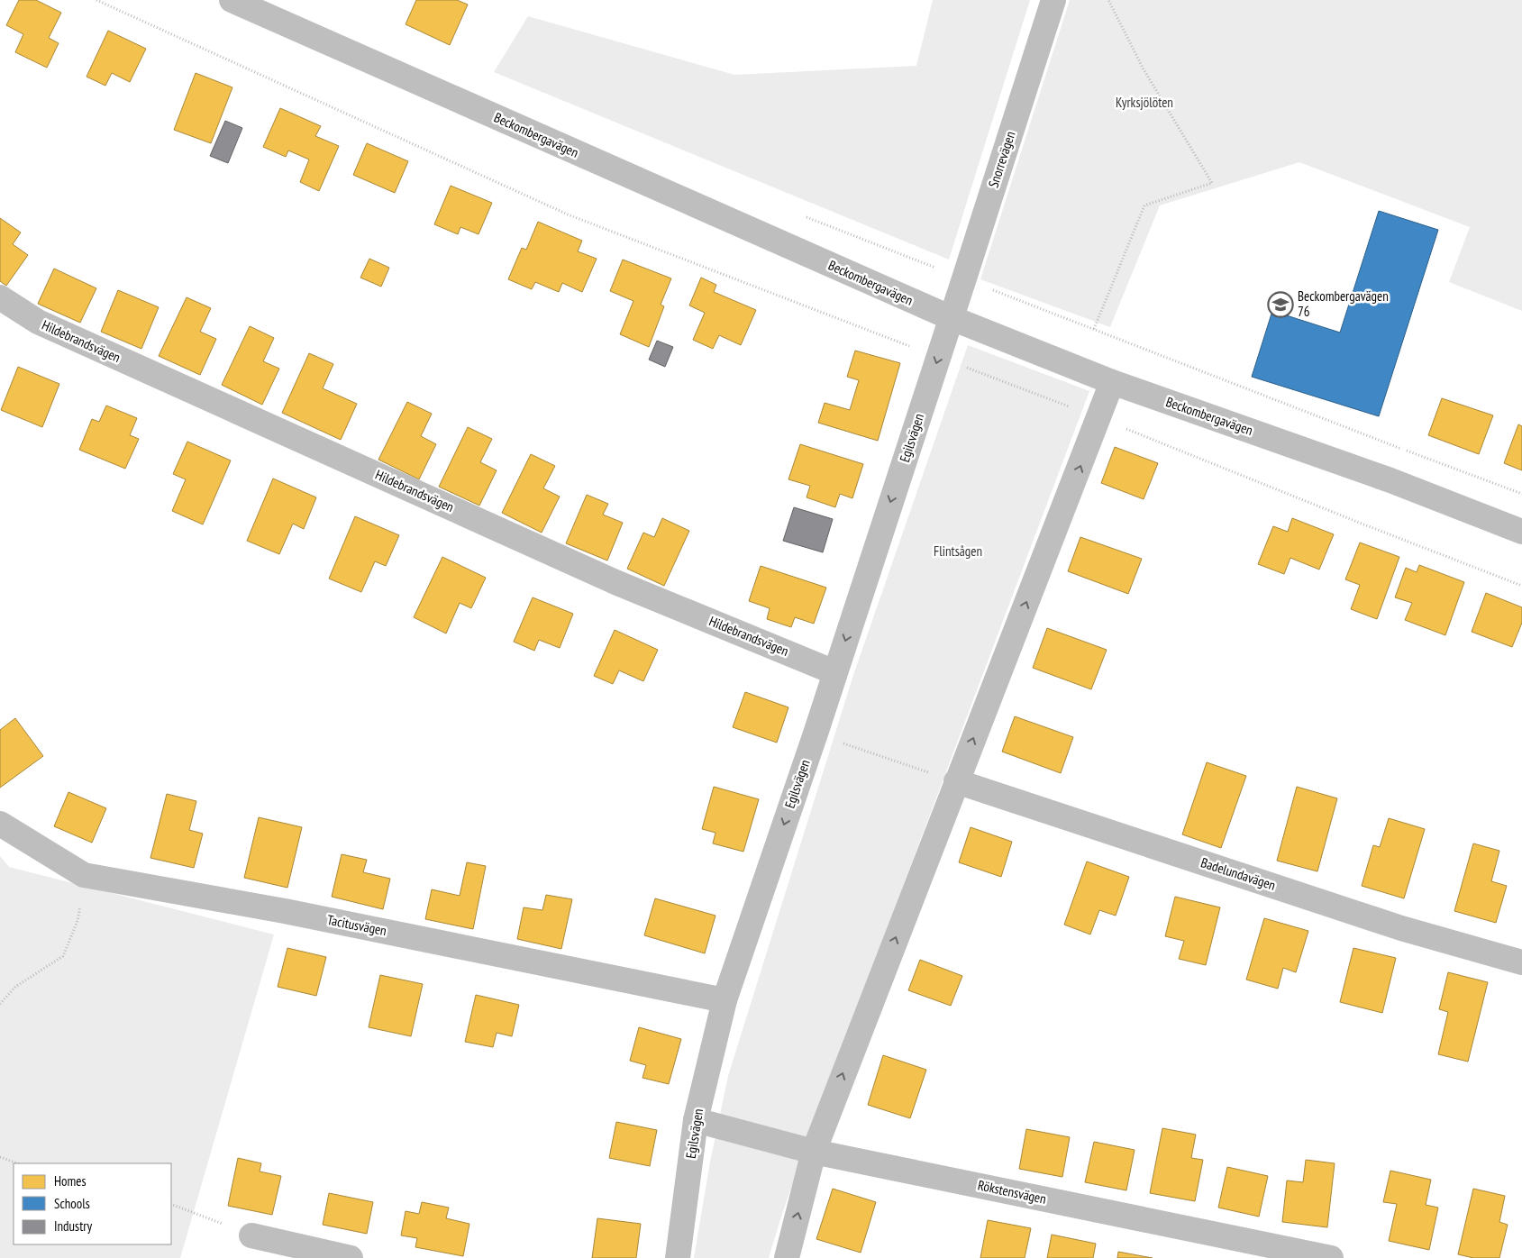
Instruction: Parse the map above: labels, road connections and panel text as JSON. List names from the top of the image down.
{
  "streets": {
    "street": [
      "Beckombergavägen",
      "Snorrevägen",
      "Hildebrandsvägen",
      "Egilsvägen",
      "Badelundavägen",
      "Tacitusvägen",
      "Rökstensvägen"
    ]
  },
  "crossings": [
    ["Beckombergavägen", "Snorrevägen"],
    ["Beckombergavägen", "Egilsvägen"],
    ["Snorrevägen", "Egilsvägen"],
    ["Hildebrandsvägen", "Egilsvägen"],
    ["Egilsvägen", "Tacitusvägen"],
    ["Egilsvägen", "Rökstensvägen"]
  ],
  "parks": ["Kyrksjölöten", "Flintsågen"],
  "places": {
    "school or university": ["Beckombergavägen 76"]
  },
  "legend": ["Homes", "Schools", "Industry"]
}
